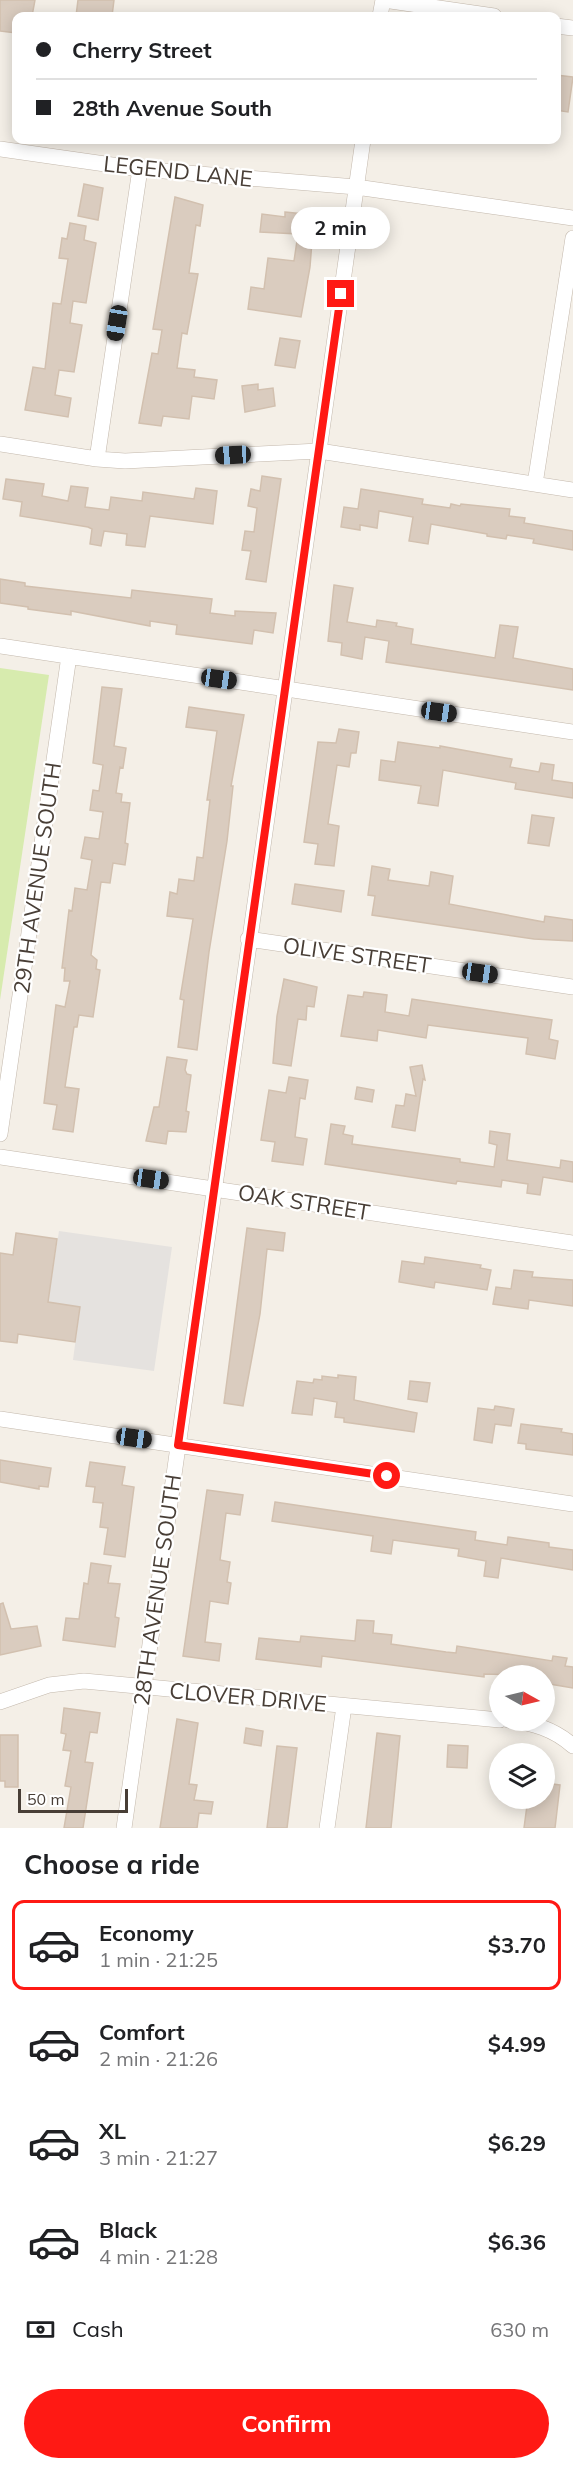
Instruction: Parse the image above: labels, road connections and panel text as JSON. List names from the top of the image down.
{
  "streets": {
    "street": [
      "LEGEND LANE",
      "29TH AVENUE SOUTH",
      "OLIVE STREET",
      "OAK STREET",
      "28TH AVENUE SOUTH",
      "CLOVER DRIVE"
    ]
  },
  "crossings": [
    ["LEGEND LANE", "28TH AVENUE SOUTH"],
    ["OLIVE STREET", "28TH AVENUE SOUTH"],
    ["OAK STREET", "28TH AVENUE SOUTH"],
    ["28TH AVENUE SOUTH", "CLOVER DRIVE"]
  ],
  "scale_bar": "50 m",
  "north": "right",
  "page": {
    "banner": ["Cherry Street", "28th Avenue South"],
    "bubble": "2 min",
    "scale": "50 m",
    "heading": "Choose a ride",
    "list": [
      {
        "name": "Economy",
        "note": "1 min · 21:25",
        "value": "$3.70"
      },
      {
        "name": "Comfort",
        "note": "2 min · 21:26",
        "value": "$4.99"
      },
      {
        "name": "XL",
        "note": "3 min · 21:27",
        "value": "$6.29"
      },
      {
        "name": "Black",
        "note": "4 min · 21:28",
        "value": "$6.36"
      }
    ],
    "pay": ["Cash", "630 m"],
    "buttons": "Confirm"
  }
}
